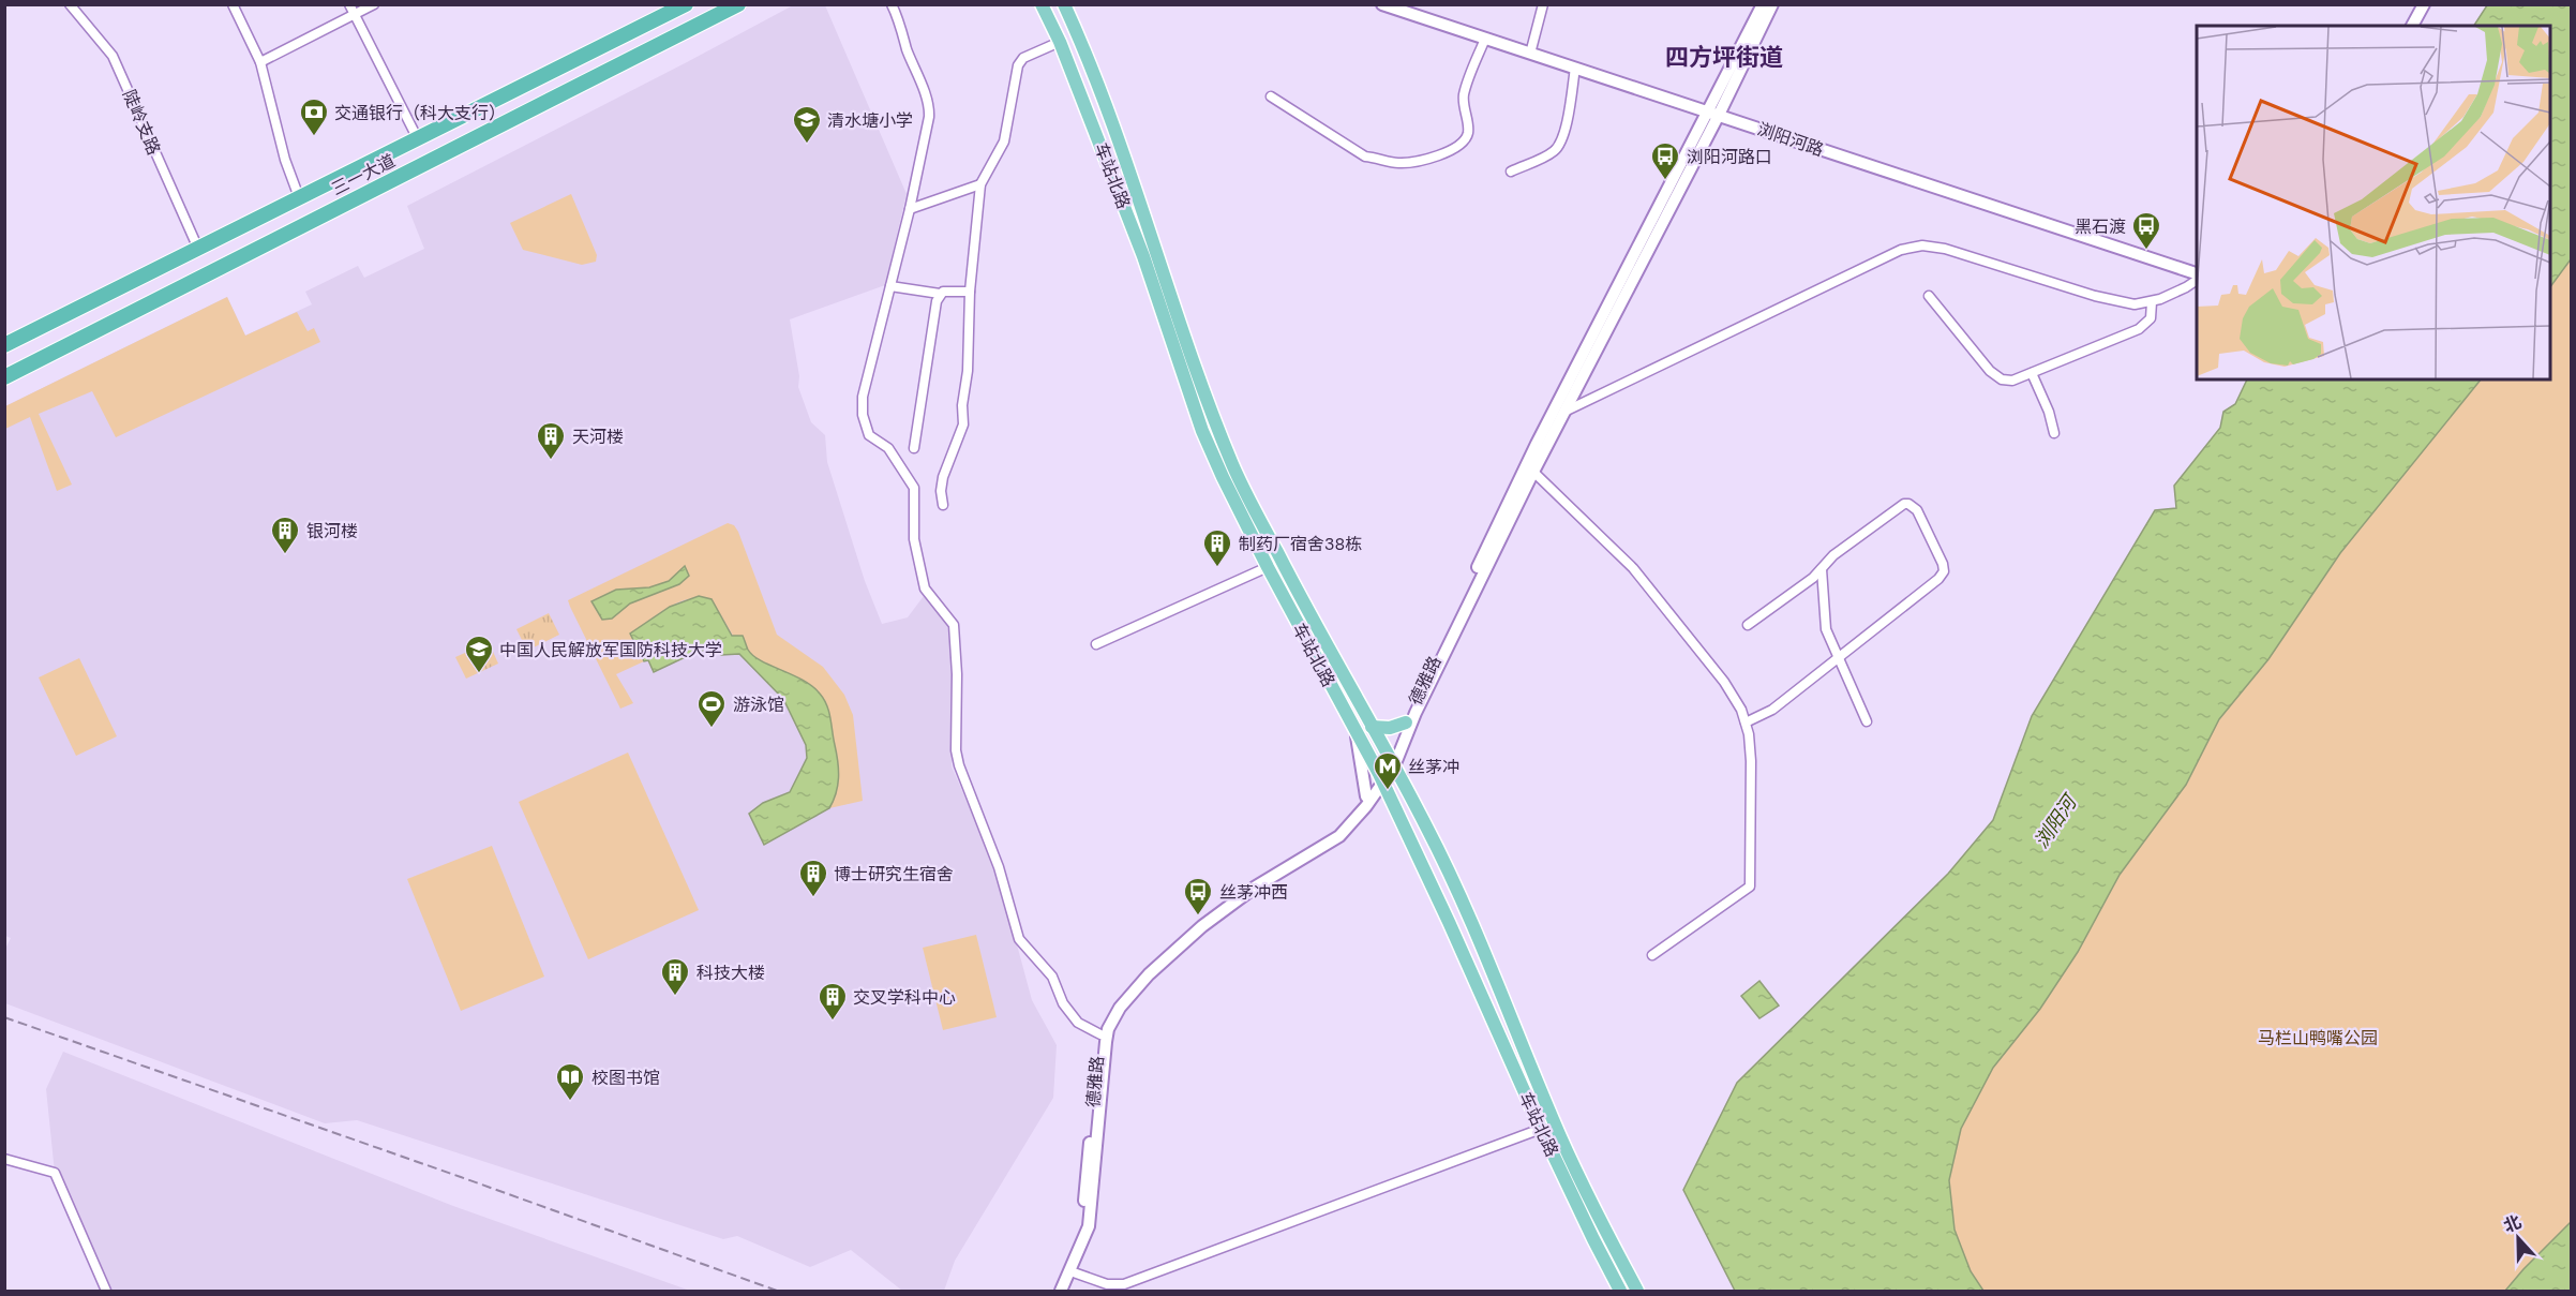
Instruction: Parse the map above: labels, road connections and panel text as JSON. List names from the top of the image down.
{
  "streets": {
    "highway": ["三一大道"],
    "main road": ["车站北路"],
    "street": ["陡岭支路", "浏阳河路", "德雅路"]
  },
  "crossings": [
    ["陡岭支路", "三一大道"],
    ["浏阳河路", "德雅路"],
    ["车站北路", "德雅路"]
  ],
  "districts": ["四方坪街道"],
  "water": ["浏阳河"],
  "parks": ["马栏山鸭嘴公园"],
  "places": {
    "bank": ["交通银行（科大支行）"],
    "school or university": ["清水塘小学", "中国人民解放军国防科技大学"],
    "bus stop": ["浏阳河路口", "黑石渡", "丝茅冲西"],
    "building": [
      "天河楼",
      "银河楼",
      "制药厂宿舍38栋",
      "博士研究生宿舍",
      "科技大楼",
      "交叉学科中心"
    ],
    "sports": ["游泳馆"],
    "metro station": ["丝茅冲"],
    "library": ["校图书馆"]
  },
  "north": "top"
}
